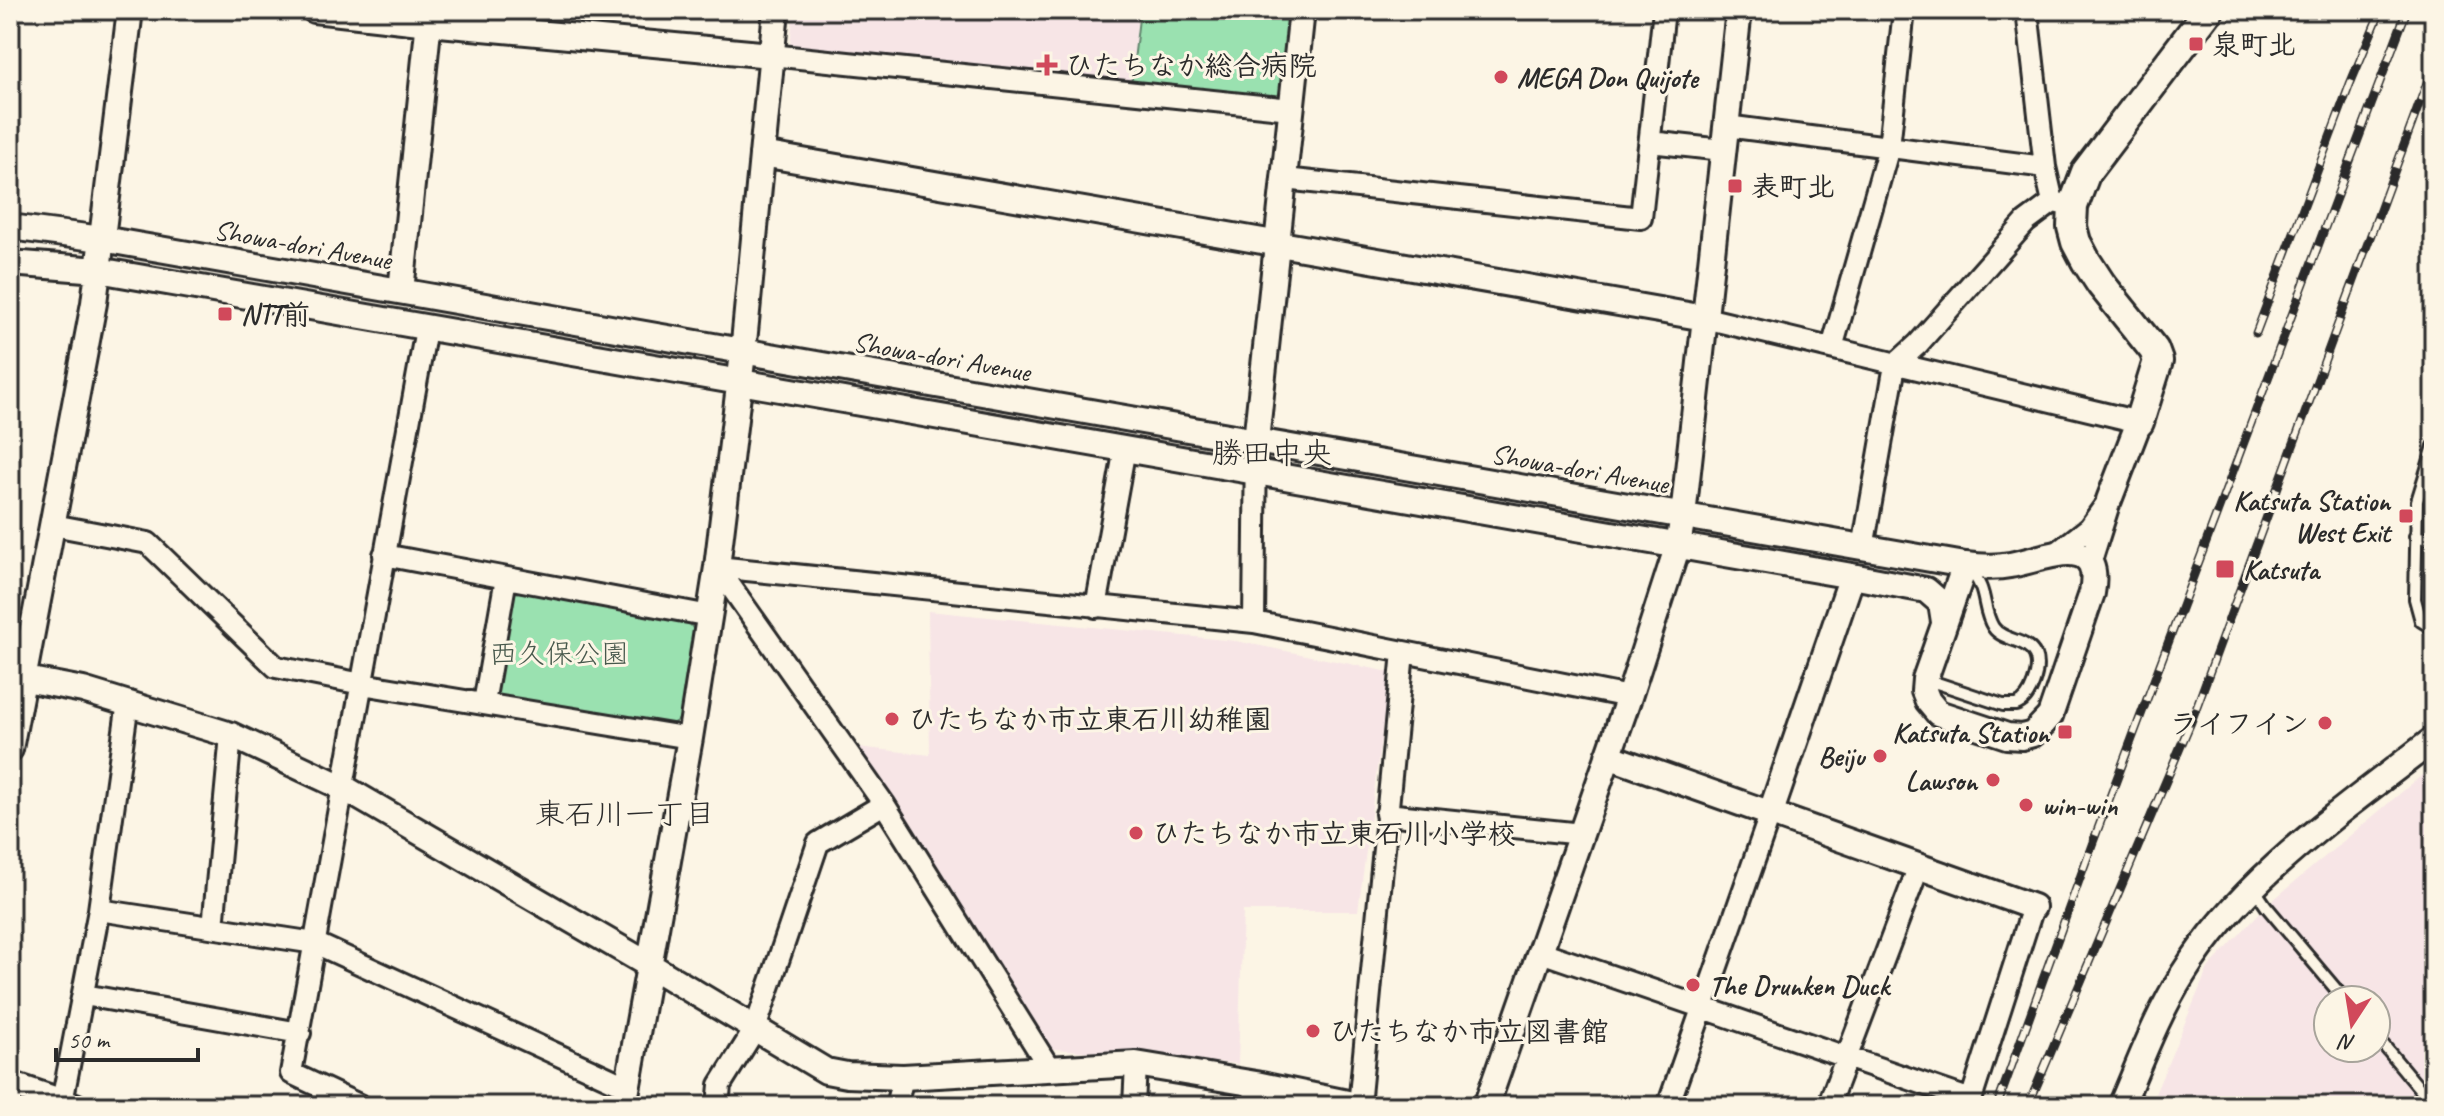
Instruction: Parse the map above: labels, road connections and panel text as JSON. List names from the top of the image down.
{
  "streets": {
    "street": ["Showa-dori Avenue"]
  },
  "districts": ["勝田中央", "東石川一丁目"],
  "parks": ["西久保公園"],
  "places": {
    "transit": [
      "泉町北",
      "表町北",
      "NTT前",
      "Katsuta Station West Exit",
      "Katsuta",
      "Katsuta Station"
    ],
    "health": ["ひたちなか総合病院"],
    "other": [
      "MEGA Don Quijote",
      "ひたちなか市立東石川幼稚園",
      "ライフイン",
      "Beiju",
      "Lawson",
      "win-win",
      "ひたちなか市立東石川小学校",
      "The Drunken Duck",
      "ひたちなか市立図書館"
    ]
  },
  "scale_bar": "50 m",
  "north": "bottom"
}
